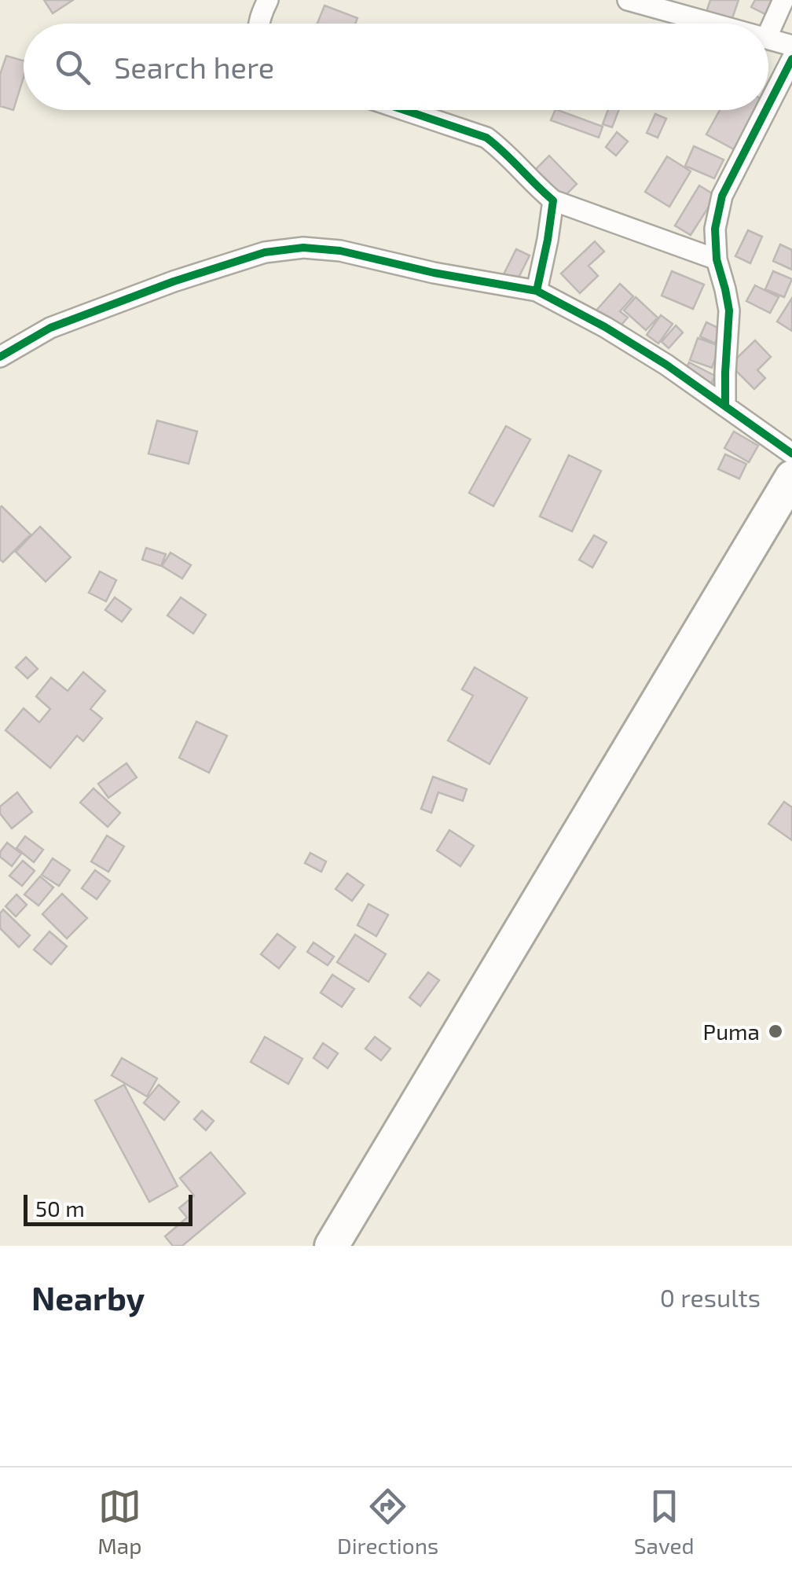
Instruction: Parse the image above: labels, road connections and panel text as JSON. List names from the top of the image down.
{
  "places": ["Puma"],
  "scale_bar": "50 m",
  "page": {
    "search": "Search here",
    "scale": "50 m",
    "heading": ["Nearby", "0 results"],
    "nav": ["Map", "Directions", "Saved"]
  }
}
